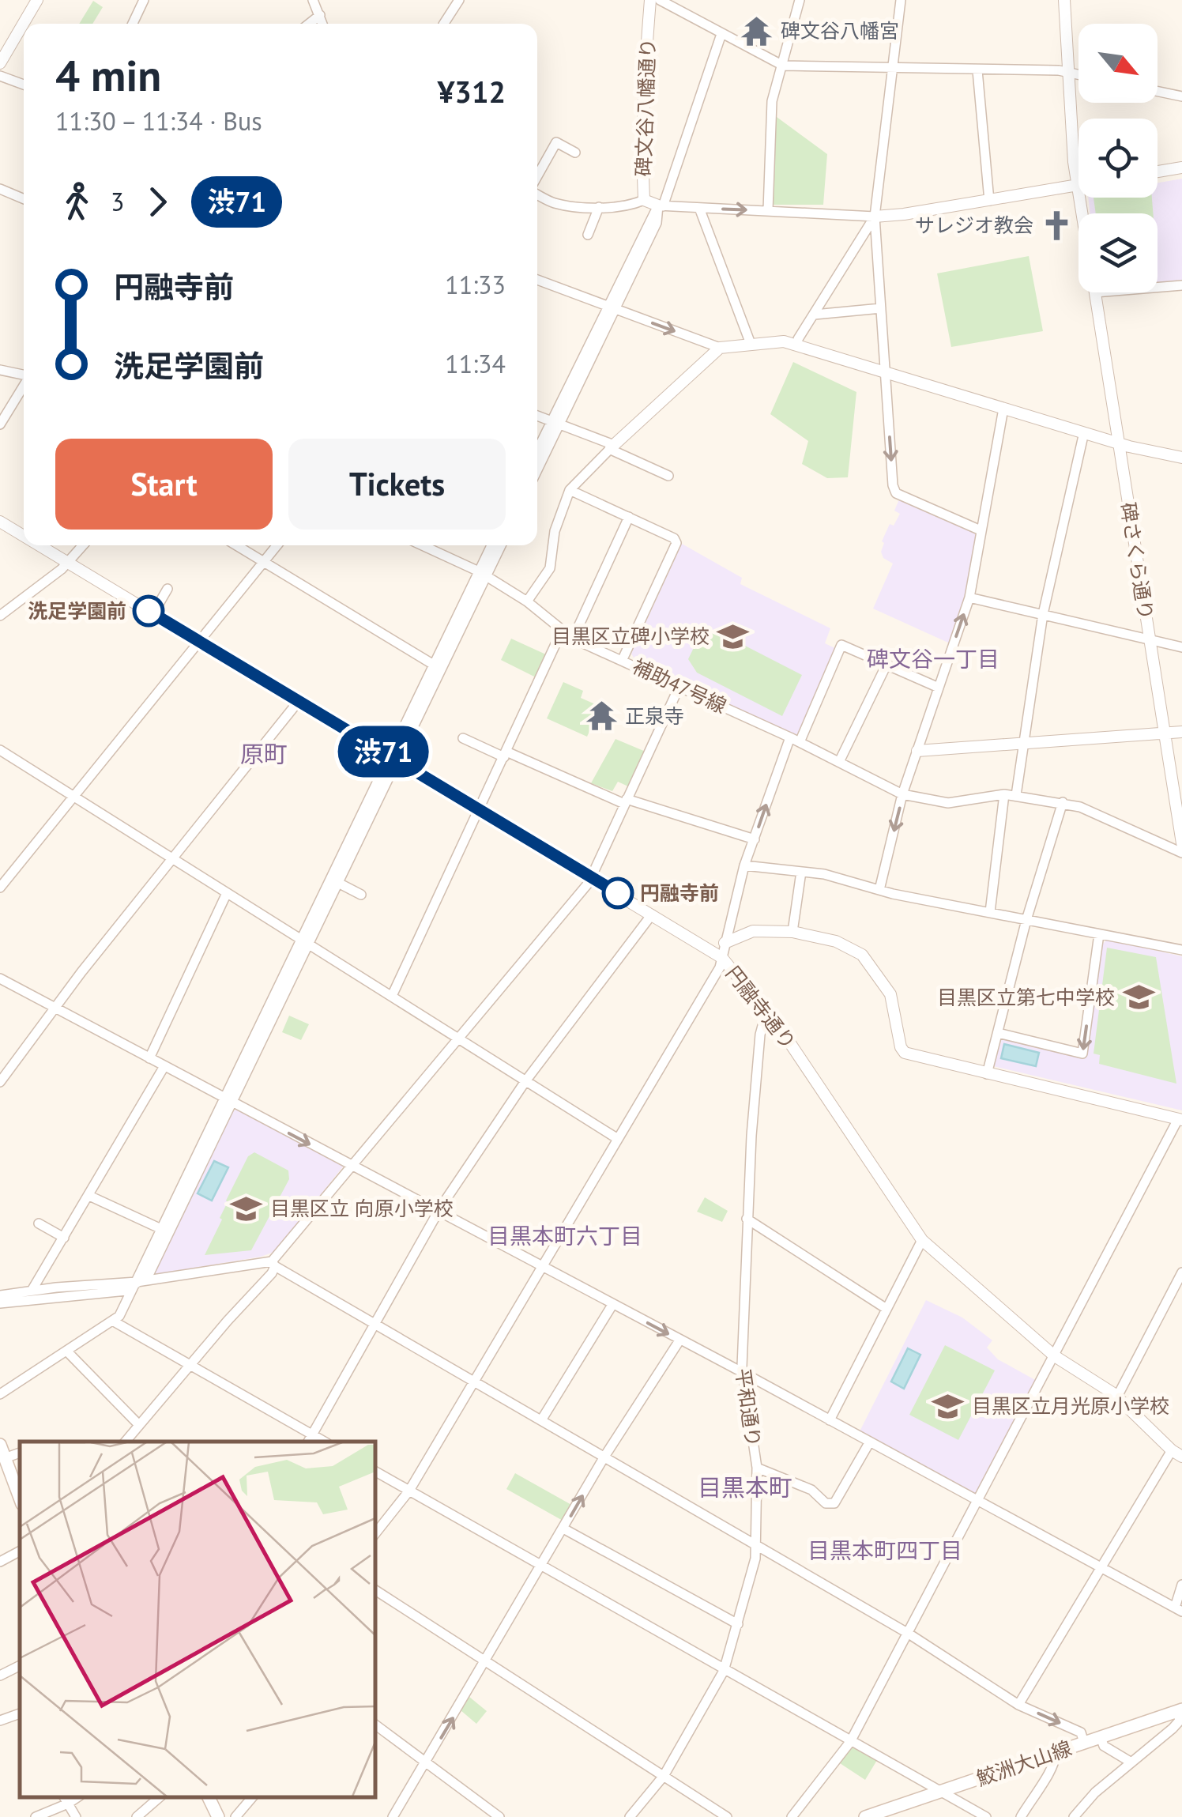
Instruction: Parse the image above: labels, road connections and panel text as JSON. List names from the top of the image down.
{
  "streets": {
    "main road": ["鮫洲大山線"],
    "street": [
      "碑文谷八幡通り",
      "碑さくら通り",
      "補助47号線",
      "円融寺通り",
      "平和通り"
    ]
  },
  "crossings": [
    ["円融寺通り", "平和通り"]
  ],
  "districts": [
    "碑文谷一丁目",
    "原町",
    "目黒本町六丁目",
    "目黒本町",
    "目黒本町四丁目"
  ],
  "places": {
    "temple": ["碑文谷八幡宮", "正泉寺"],
    "church": ["サレジオ教会"],
    "other": ["洗足学園前", "円融寺前"],
    "school or university": [
      "目黒区立碑小学校",
      "目黒区立第七中学校",
      "目黒区立 向原小学校",
      "目黒区立月光原小学校"
    ]
  },
  "lines": ["bus line 渋71"],
  "north": "bottom right",
  "page": {
    "on_map": "渋71",
    "heading": ["4 min", "11:30 – 11:34 · Bus", "¥312"],
    "legs": ["3", "渋71"],
    "list": [
      {
        "name": "円融寺前",
        "value": "11:33"
      },
      {
        "name": "洗足学園前",
        "value": "11:34"
      }
    ],
    "buttons": ["Start", "Tickets"]
  }
}
